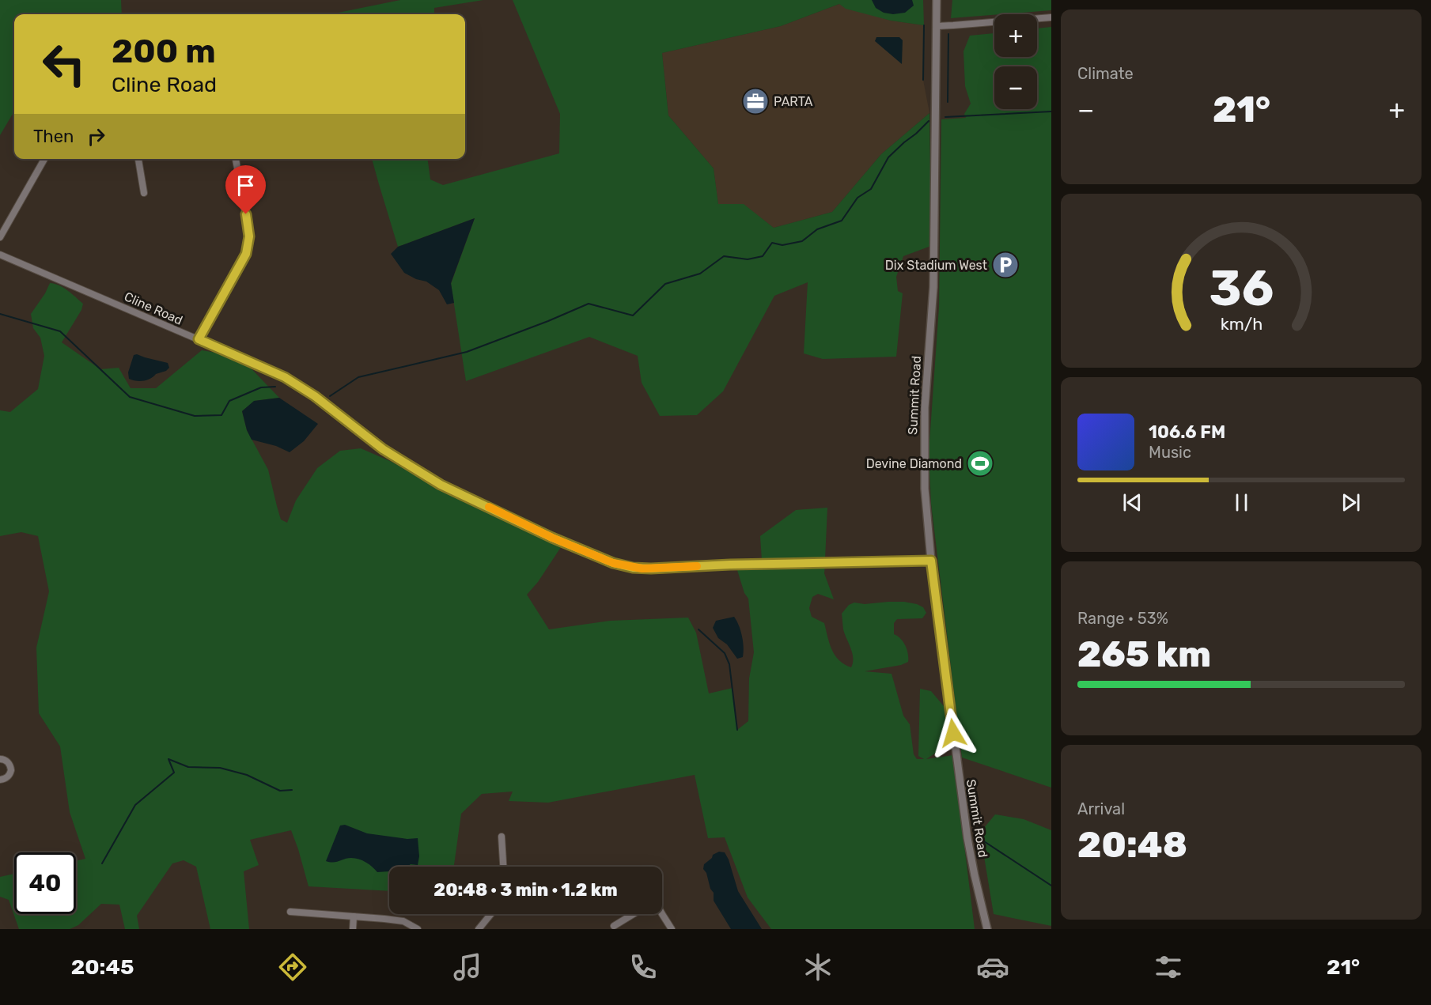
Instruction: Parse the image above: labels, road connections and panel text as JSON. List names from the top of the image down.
{
  "streets": {
    "street": ["Cline Road", "Summit Road"]
  },
  "crossings": [
    ["Cline Road", "Summit Road"]
  ],
  "places": {
    "office": ["PARTA"],
    "parking": ["Dix Stadium West"],
    "sports": ["Devine Diamond"]
  },
  "page": {
    "tile": [
      "Climate",
      ["Range · 53%", "265 km"],
      ["Arrival", "20:48"]
    ],
    "map_buttons": ["+", "−"],
    "turn": ["200 m", "Cline Road"],
    "heat": ["−", "21°", "+"],
    "then": "Then",
    "song": ["106.6 FM", "Music"],
    "limit": "40",
    "trip": "20:48 · 3 min · 1.2 km",
    "tabs": ["20:45", "21°"],
    "gauge": ["36", "km/h"]
  }
}
